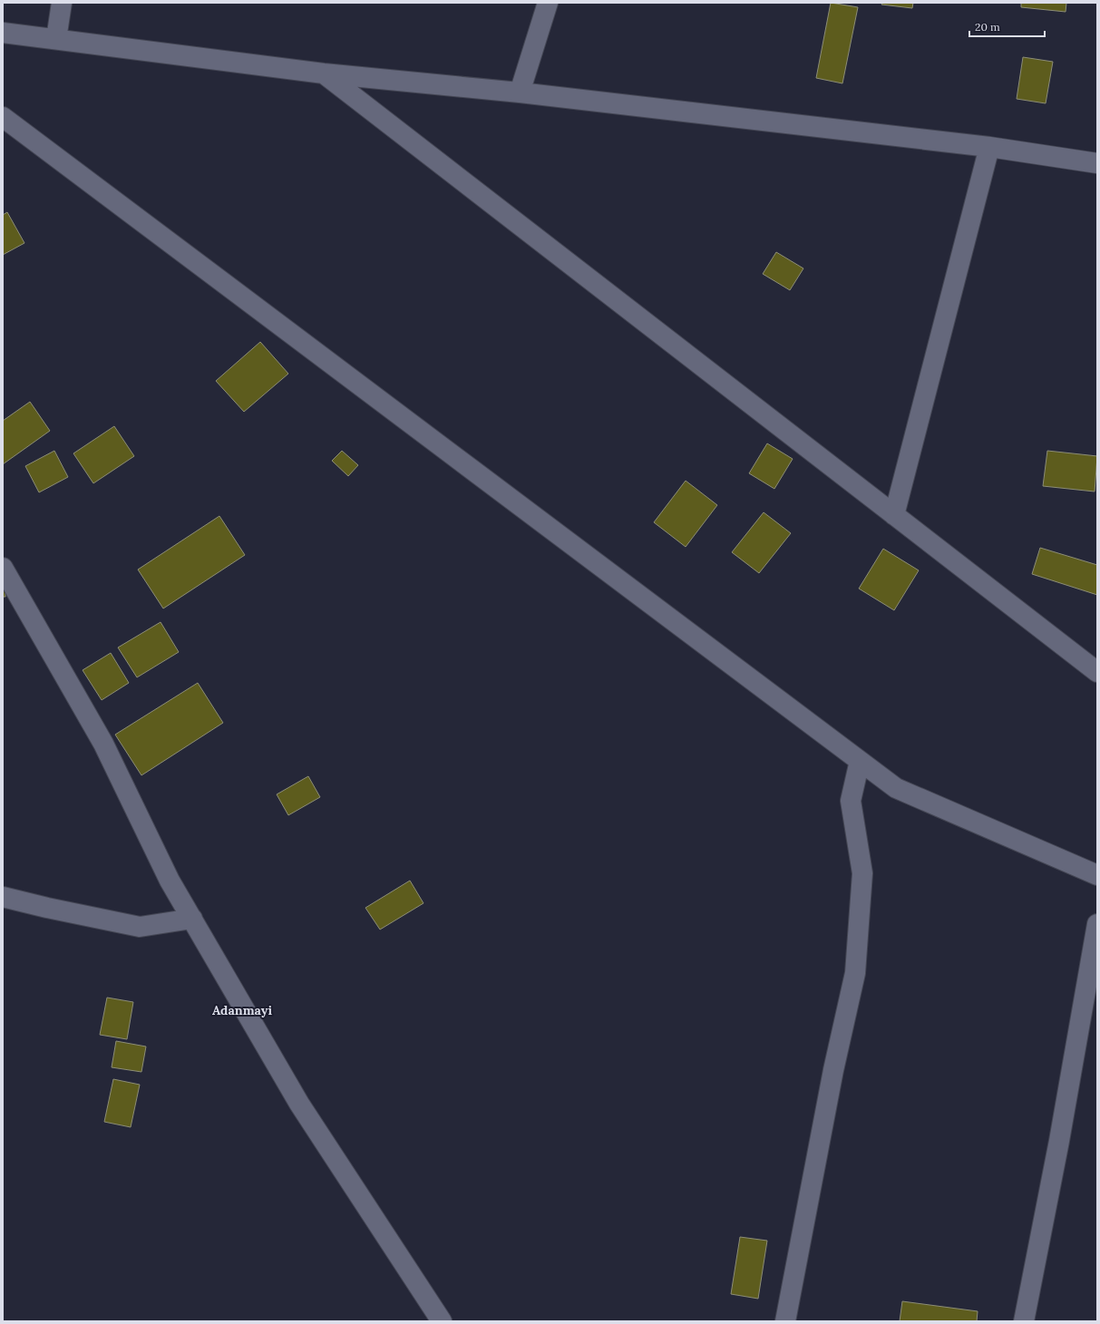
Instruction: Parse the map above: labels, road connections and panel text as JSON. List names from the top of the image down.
{
  "districts": ["Adanmayi"],
  "scale_bar": "20 m"
}
